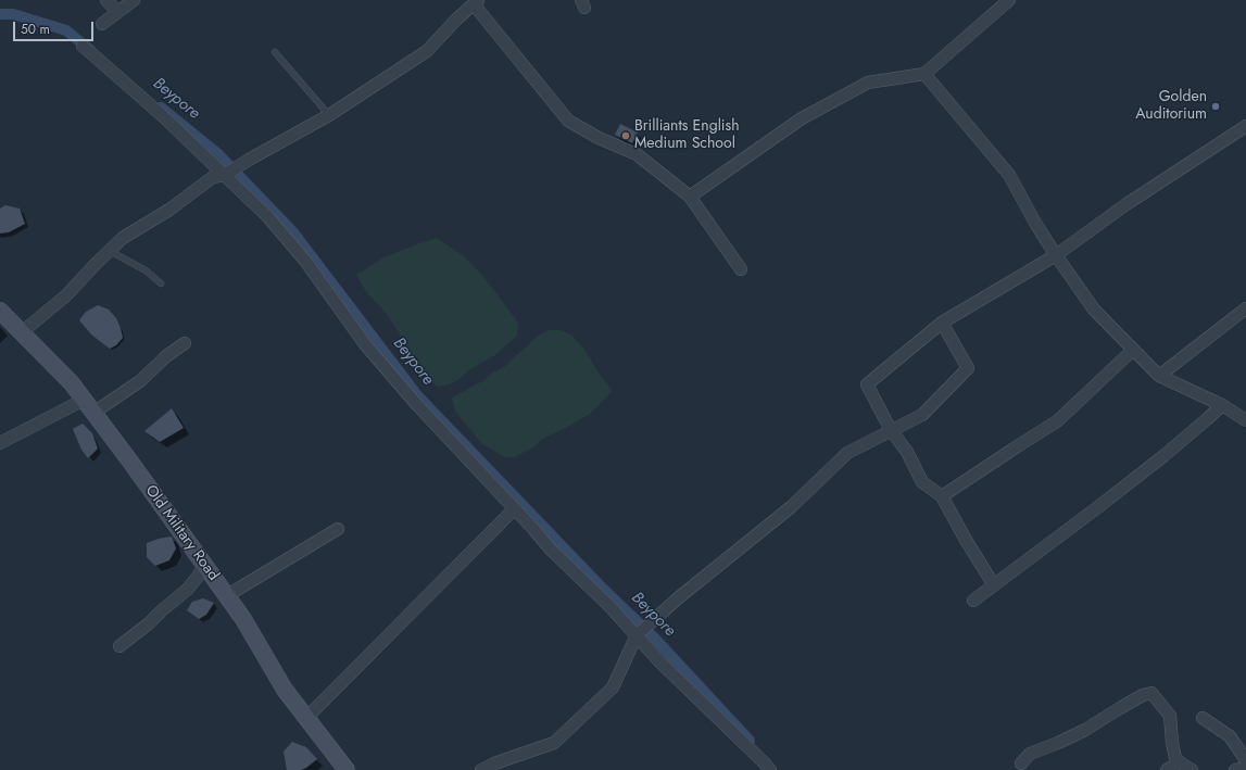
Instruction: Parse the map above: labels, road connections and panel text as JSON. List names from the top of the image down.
{
  "streets": {
    "main road": ["Old Military Road"]
  },
  "water": ["Beypore"],
  "places": ["Golden Auditorium", "Brilliants English Medium School"],
  "scale_bar": "50 m"
}
